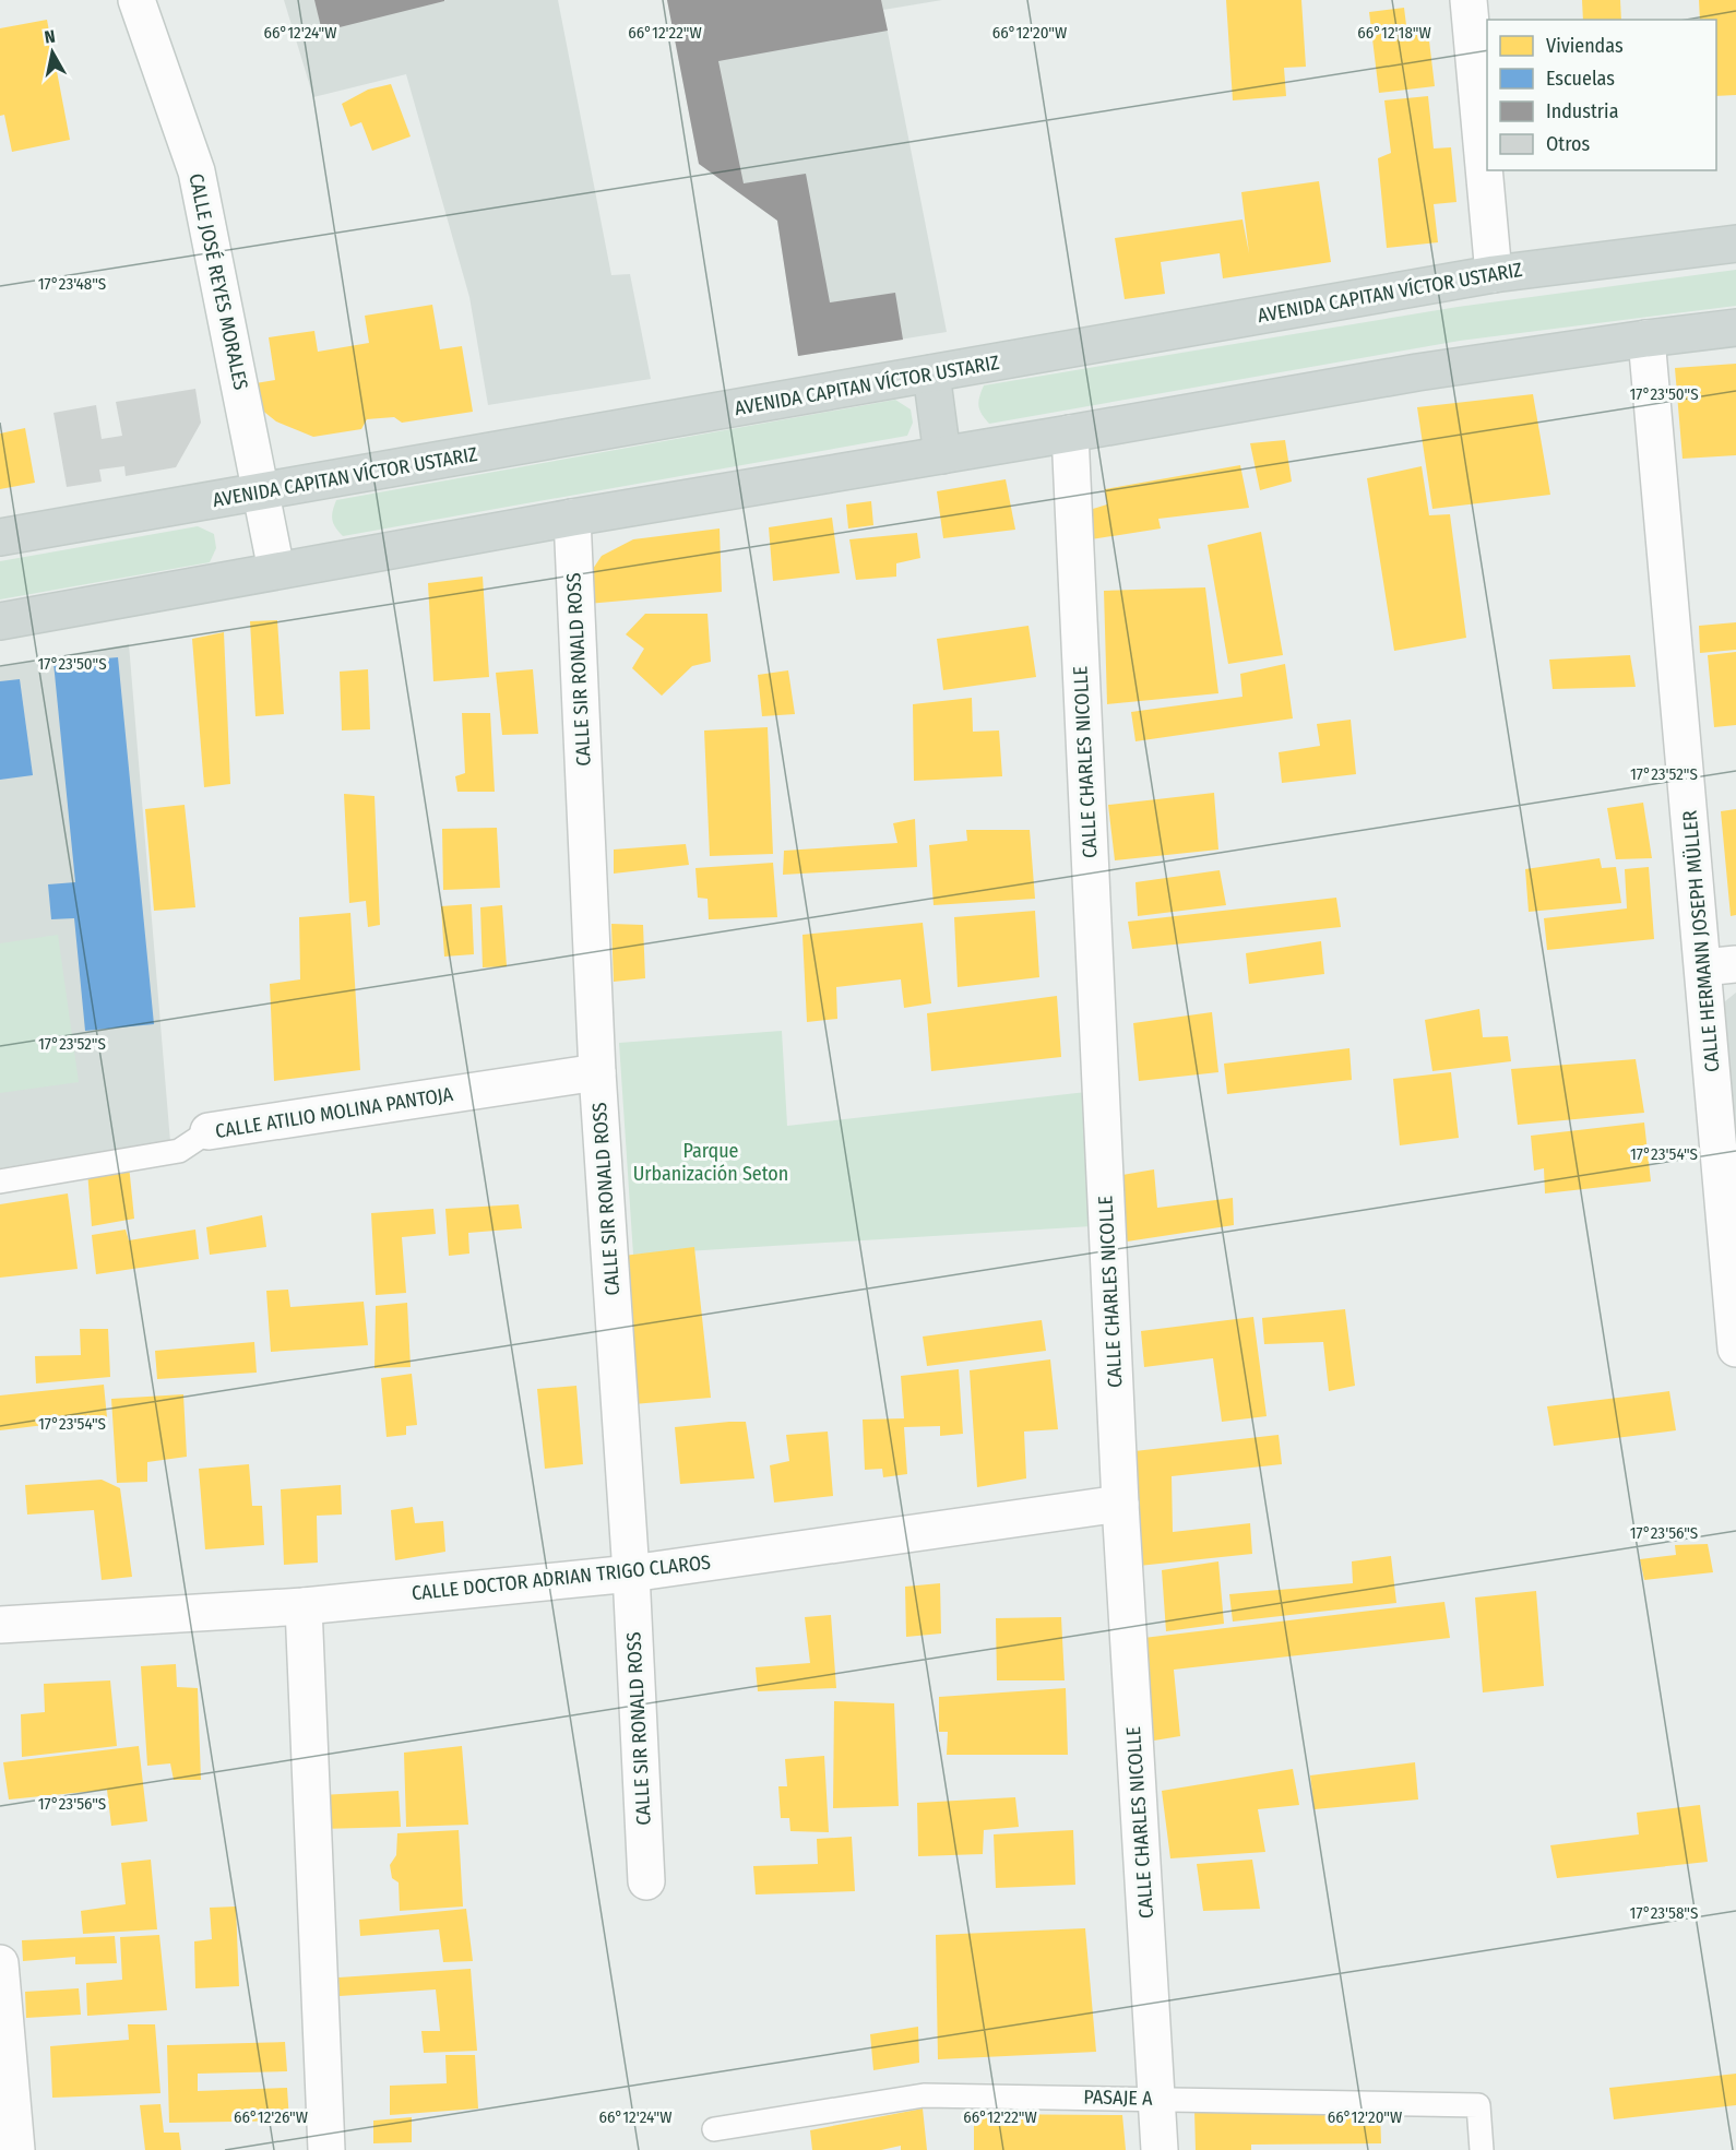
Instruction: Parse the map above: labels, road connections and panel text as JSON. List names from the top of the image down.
{
  "streets": {
    "main road": ["AVENIDA CAPITAN VÍCTOR USTARIZ"],
    "street": [
      "CALLE JOSÉ REYES MORALES",
      "CALLE SIR RONALD ROSS",
      "CALLE CHARLES NICOLLE",
      "CALLE HERMANN JOSEPH MÜLLER",
      "CALLE ATILIO MOLINA PANTOJA",
      "CALLE DOCTOR ADRIAN TRIGO CLAROS"
    ],
    "lane": ["PASAJE A"]
  },
  "crossings": [
    ["CALLE JOSÉ REYES MORALES", "AVENIDA CAPITAN VÍCTOR USTARIZ"],
    ["CALLE SIR RONALD ROSS", "CALLE ATILIO MOLINA PANTOJA"],
    ["CALLE SIR RONALD ROSS", "CALLE DOCTOR ADRIAN TRIGO CLAROS"],
    ["CALLE CHARLES NICOLLE", "CALLE DOCTOR ADRIAN TRIGO CLAROS"],
    ["CALLE CHARLES NICOLLE", "PASAJE A"]
  ],
  "parks": ["Parque Urbanización Seton"],
  "legend": [
    "Viviendas",
    "Escuelas",
    "Industria",
    "Otros"
  ],
  "north": "top",
  "coordinates": [
    "66°12'24\"W",
    "66°12'22\"W",
    "66°12'20\"W",
    "66°12'18\"W",
    "17°23'48\"S",
    "17°23'50\"S",
    "17°23'52\"S",
    "17°23'54\"S",
    "17°23'56\"S",
    "17°23'58\"S",
    "66°12'26\"W"
  ]
}
